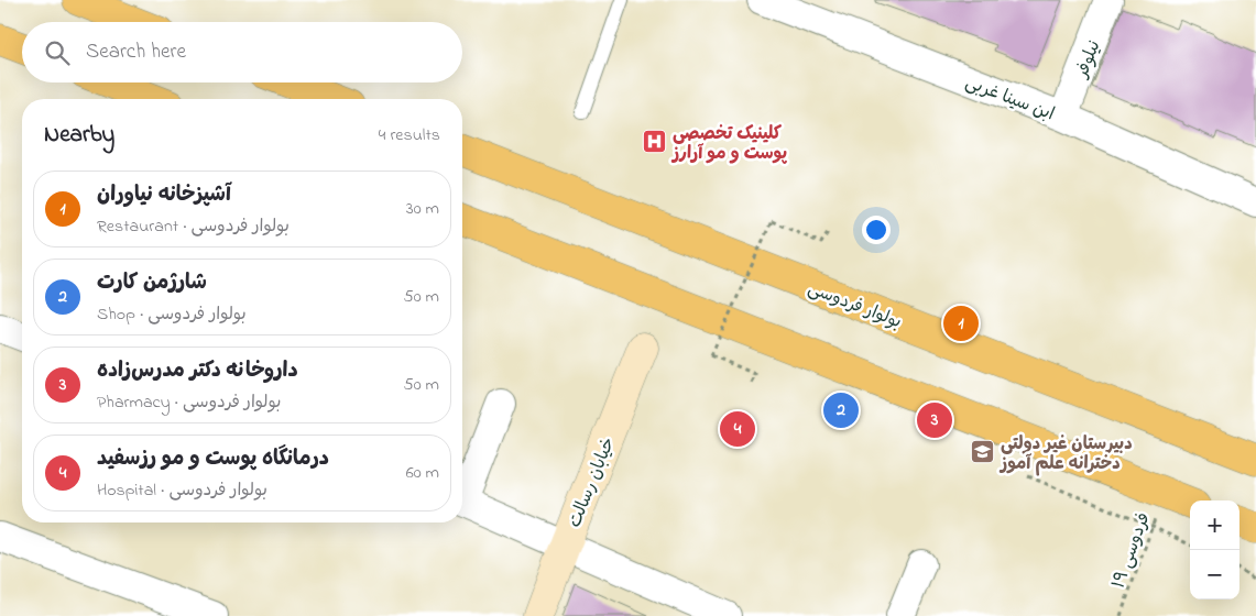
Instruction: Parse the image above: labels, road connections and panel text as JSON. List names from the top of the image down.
{
  "streets": {
    "main road": ["بولوار فردوسی"],
    "street": ["نیلوفر", "ابن سینا غربی", "خیابان رسالت"],
    "path": ["فردوسی ۱۹"]
  },
  "crossings": [
    ["نیلوفر", "ابن سینا غربی"]
  ],
  "places": {
    "hospital": ["کلینیک تخصصی پوست و مو آرارز"],
    "school or university": ["دبیرستان غیر دولتی دخترانه علم آموز"]
  },
  "page": {
    "search": "Search here",
    "heading": ["Nearby", "4 results"],
    "list": [
      {
        "mark": "1",
        "name": "آشپزخانه نیاوران",
        "note": "Restaurant · بولوار فردوسی",
        "value": "30 m"
      },
      {
        "mark": "2",
        "name": "شارژمن کارت",
        "note": "Shop · بولوار فردوسی",
        "value": "50 m"
      },
      {
        "mark": "3",
        "name": "داروخانه دکتر مدرس‌زاده",
        "note": "Pharmacy · بولوار فردوسی",
        "value": "50 m"
      },
      {
        "mark": "4",
        "name": "درمانگاه پوست و مو رزسفید",
        "note": "Hospital · بولوار فردوسی",
        "value": "60 m"
      }
    ],
    "pins": [
      "1",
      "2",
      "3",
      "4"
    ],
    "map_buttons": ["+", "−"]
  }
}
